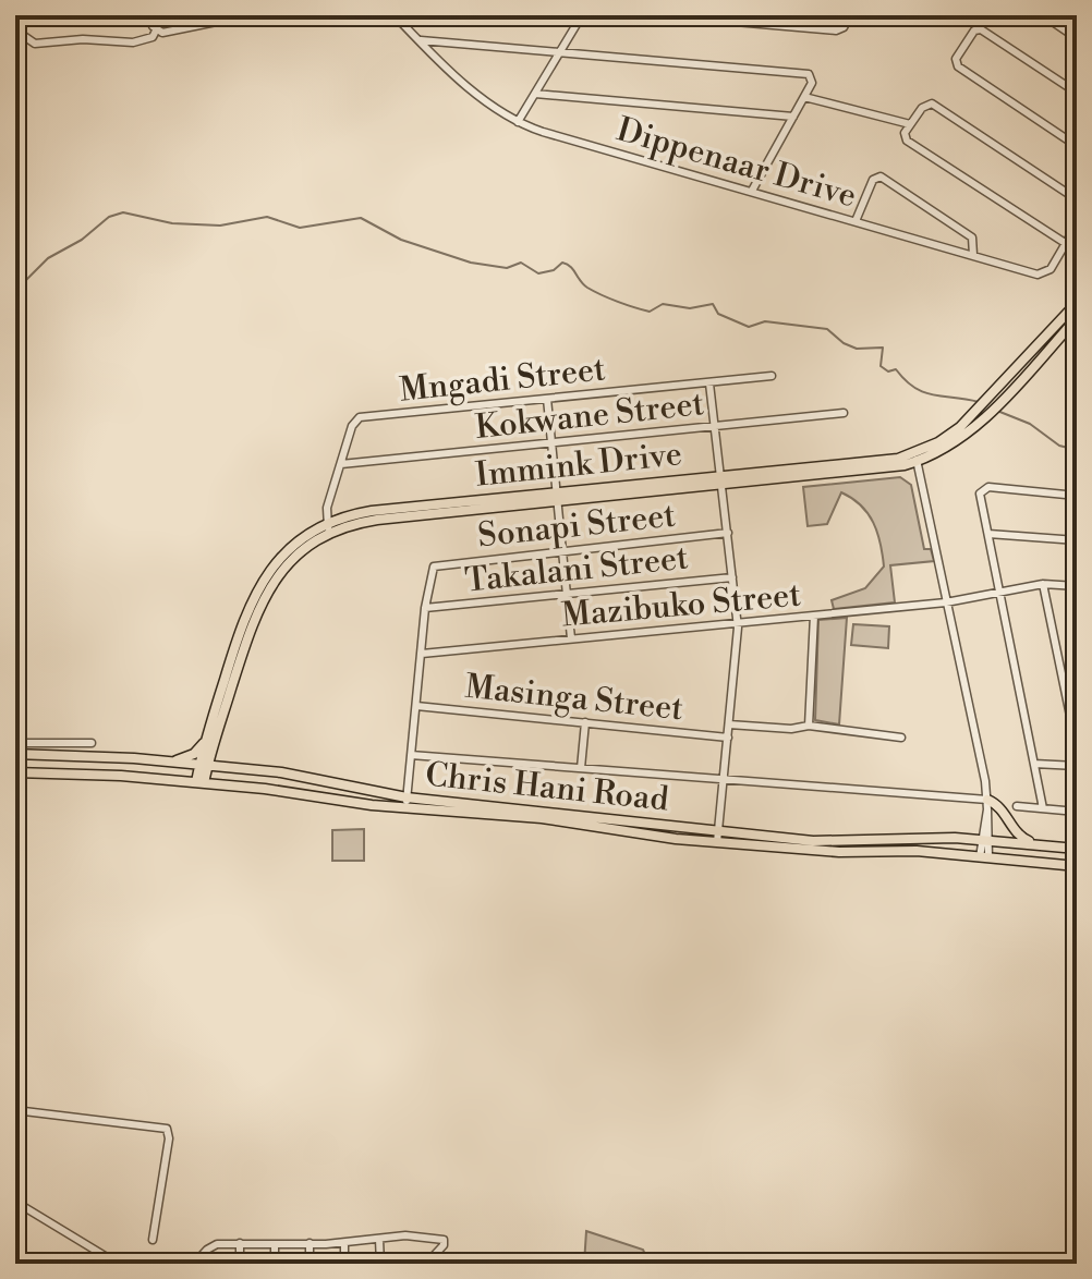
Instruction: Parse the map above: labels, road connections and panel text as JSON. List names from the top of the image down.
{
  "streets": {
    "main road": ["Immink Drive", "Chris Hani Road"],
    "street": [
      "Dippenaar Drive",
      "Mngadi Street",
      "Kokwane Street",
      "Sonapi Street",
      "Takalani Street",
      "Mazibuko Street",
      "Masinga Street"
    ]
  },
  "crossings": [
    ["Mngadi Street", "Kokwane Street"],
    ["Mngadi Street", "Immink Drive"],
    ["Immink Drive", "Chris Hani Road"],
    ["Sonapi Street", "Takalani Street"]
  ]
}
